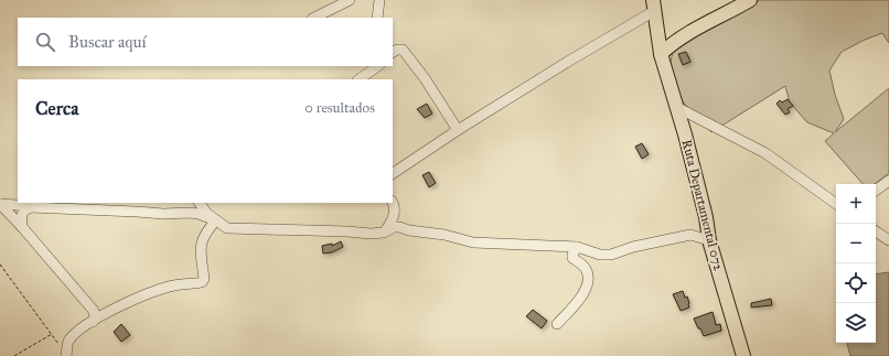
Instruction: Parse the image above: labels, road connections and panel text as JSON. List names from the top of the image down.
{
  "streets": {
    "main road": ["Ruta Departamental 072"]
  },
  "page": {
    "search": "Buscar aquí",
    "heading": ["Cerca", "0 resultados"],
    "map_buttons": ["+", "−"]
  }
}
